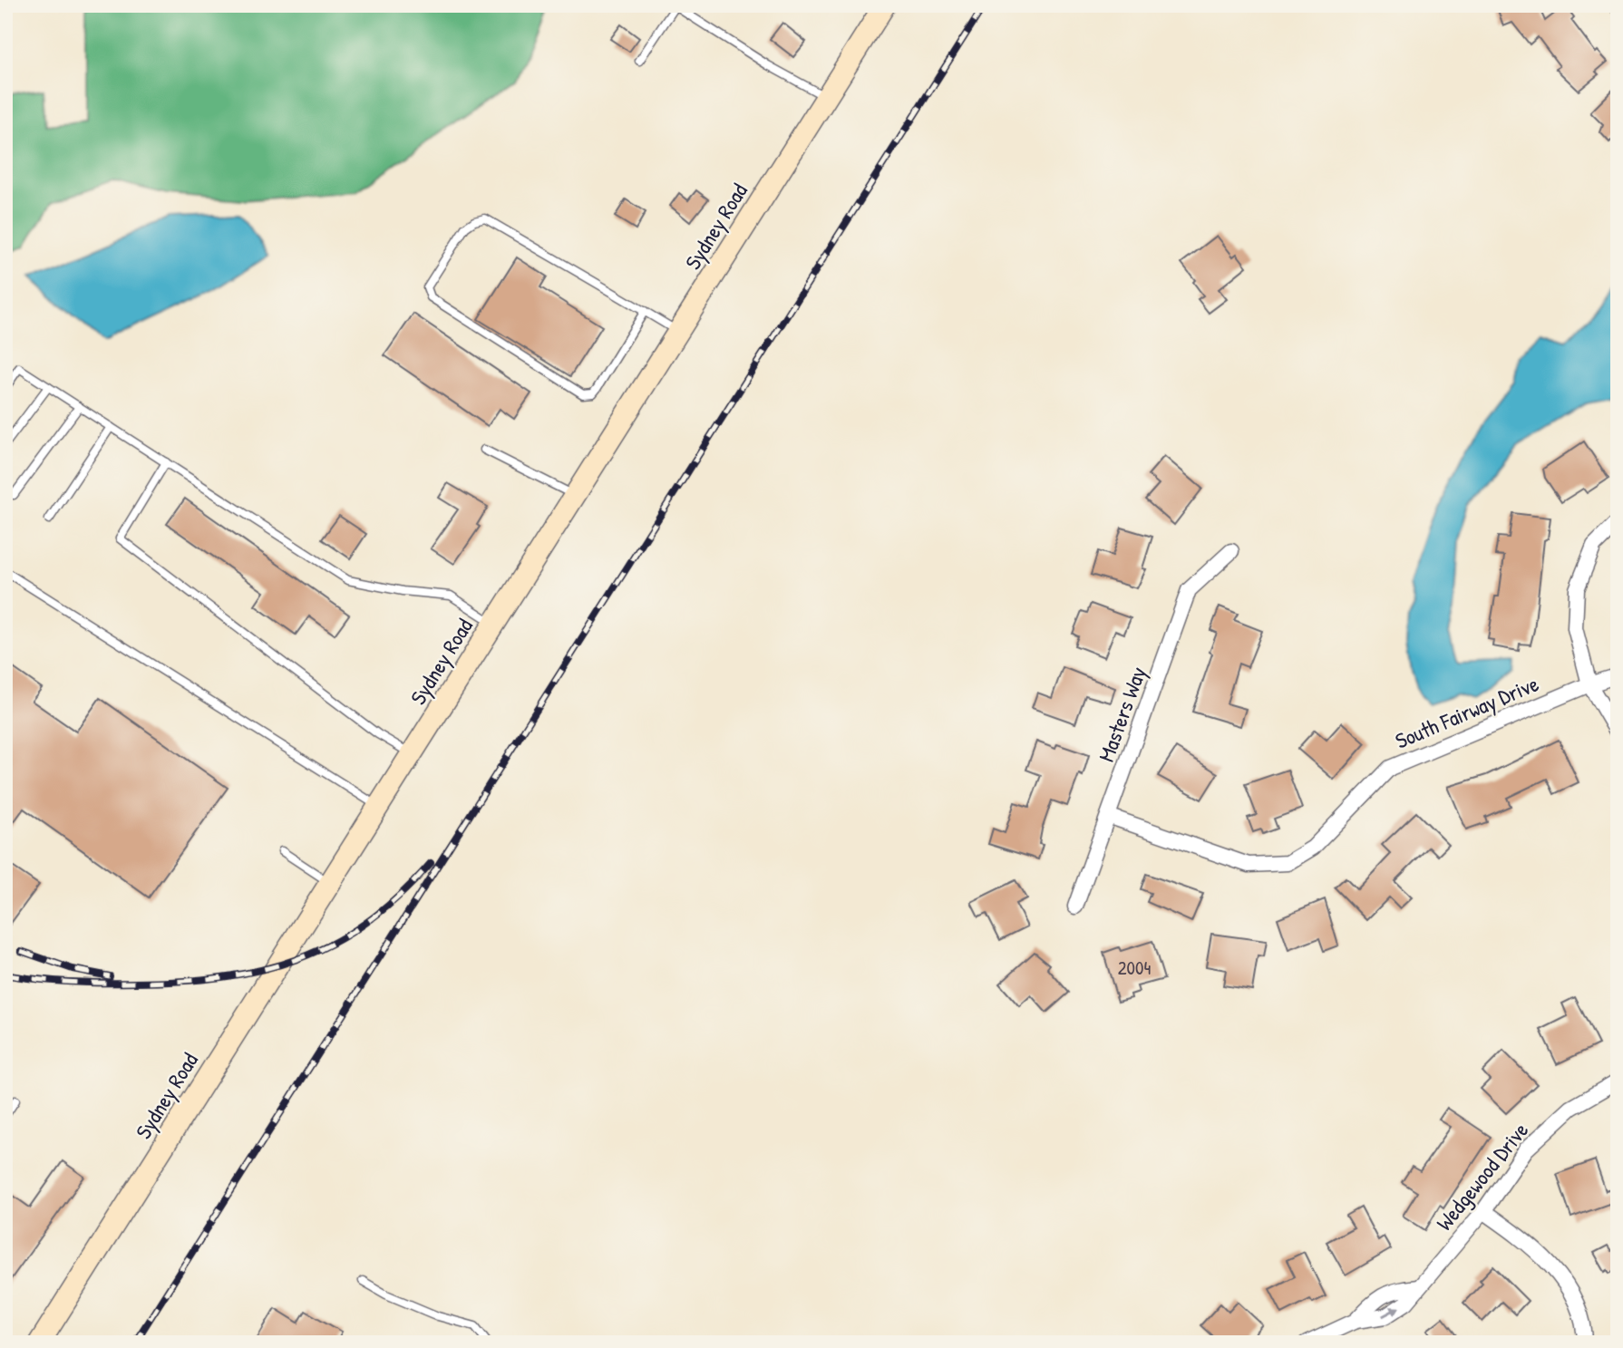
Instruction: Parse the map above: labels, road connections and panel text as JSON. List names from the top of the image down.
{
  "streets": {
    "street": [
      "Sydney Road",
      "South Fairway Drive",
      "Masters Way",
      "Wedgewood Drive"
    ]
  },
  "crossings": [
    ["South Fairway Drive", "Masters Way"]
  ],
  "house_numbers": ["2004"]
}
